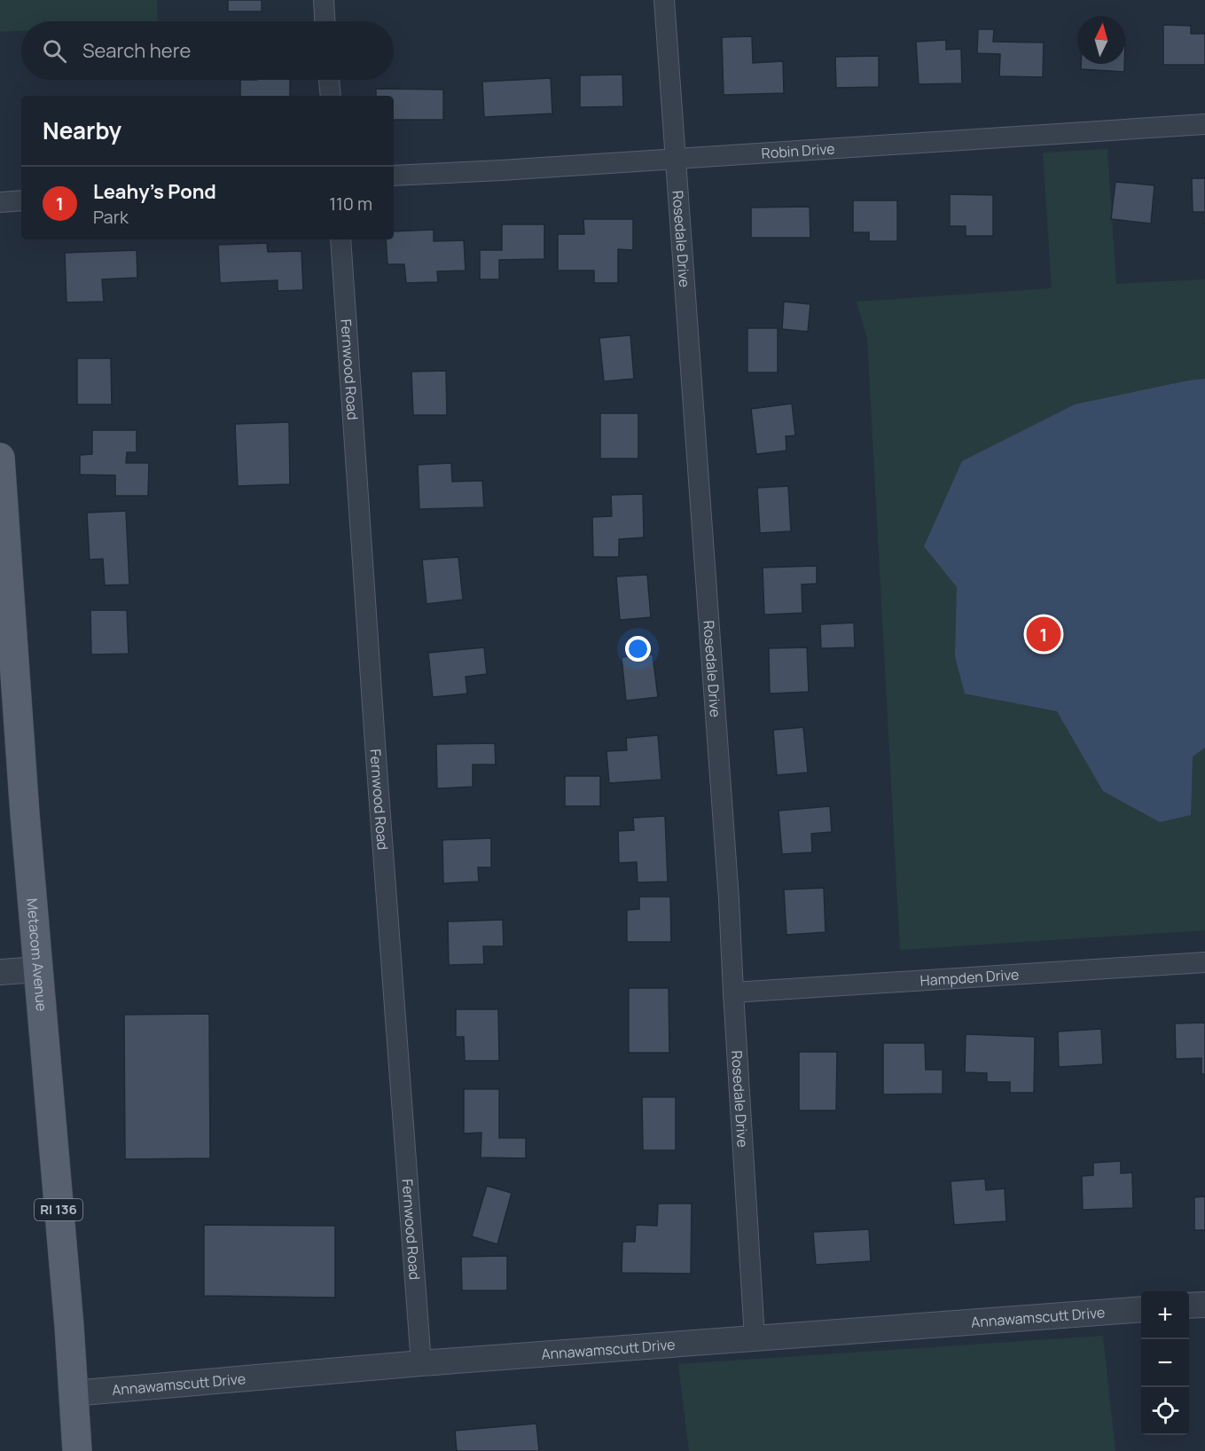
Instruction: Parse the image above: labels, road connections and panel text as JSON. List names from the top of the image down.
{
  "streets": {
    "main road": ["Metacom Avenue", "RI 136"],
    "street": [
      "Robin Drive",
      "Rosedale Drive",
      "Fernwood Road",
      "Hampden Drive",
      "Annawamscutt Drive"
    ]
  },
  "crossings": [
    ["Robin Drive", "Rosedale Drive"],
    ["Rosedale Drive", "Hampden Drive"],
    ["Rosedale Drive", "Annawamscutt Drive"],
    ["Fernwood Road", "Annawamscutt Drive"],
    ["Metacom Avenue", "Annawamscutt Drive"]
  ],
  "north": "top",
  "page": {
    "search": "Search here",
    "heading": "Nearby",
    "list": [
      {
        "mark": "1",
        "name": "Leahy's Pond",
        "note": "Park",
        "value": "110 m"
      }
    ],
    "pins": "1",
    "map_buttons": ["+", "−"]
  }
}
